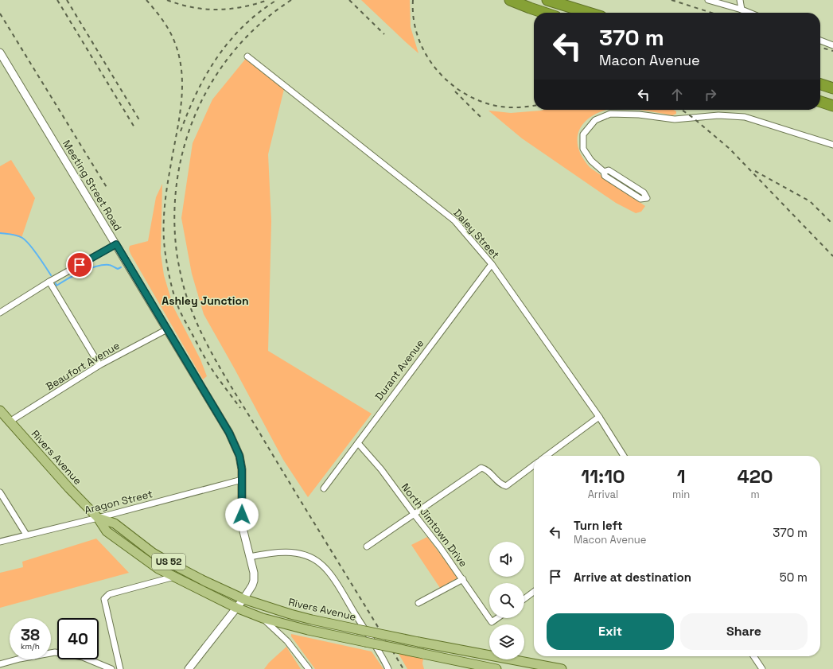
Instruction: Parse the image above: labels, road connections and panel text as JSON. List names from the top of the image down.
{
  "streets": {
    "main road": ["Rivers Avenue", "US 52"],
    "street": [
      "Meeting Street Road",
      "Daley Street",
      "Beaufort Avenue",
      "Durant Avenue",
      "Aragon Street",
      "North Jimtown Drive"
    ]
  },
  "crossings": [
    ["Meeting Street Road", "Beaufort Avenue"],
    ["Meeting Street Road", "Rivers Avenue"],
    ["Meeting Street Road", "Aragon Street"],
    ["Daley Street", "Durant Avenue"],
    ["Beaufort Avenue", "Rivers Avenue"],
    ["Durant Avenue", "North Jimtown Drive"],
    ["Rivers Avenue", "Aragon Street"]
  ],
  "districts": ["Ashley Junction"],
  "page": {
    "turn": ["370 m", "Macon Avenue"],
    "eta": [
      "11:10",
      "Arrival",
      "1",
      "min",
      "420",
      "m"
    ],
    "list": [
      {
        "name": "Turn left",
        "note": "Macon Avenue",
        "value": "370 m"
      },
      {
        "name": "Arrive at destination",
        "value": "50 m"
      }
    ],
    "buttons": ["Exit", "Share"],
    "speed": "38 km/h",
    "limit": "40"
  }
}
